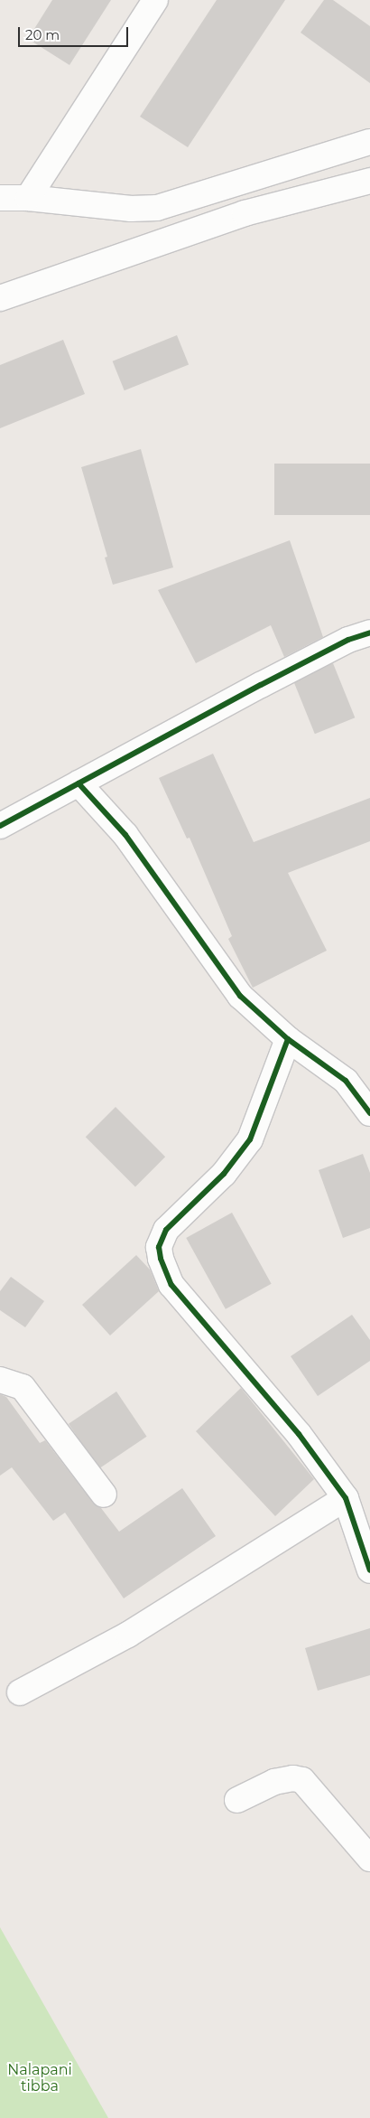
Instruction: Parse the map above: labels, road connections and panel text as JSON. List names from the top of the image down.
{
  "parks": ["Nalapani tibba"],
  "scale_bar": "20 m"
}
